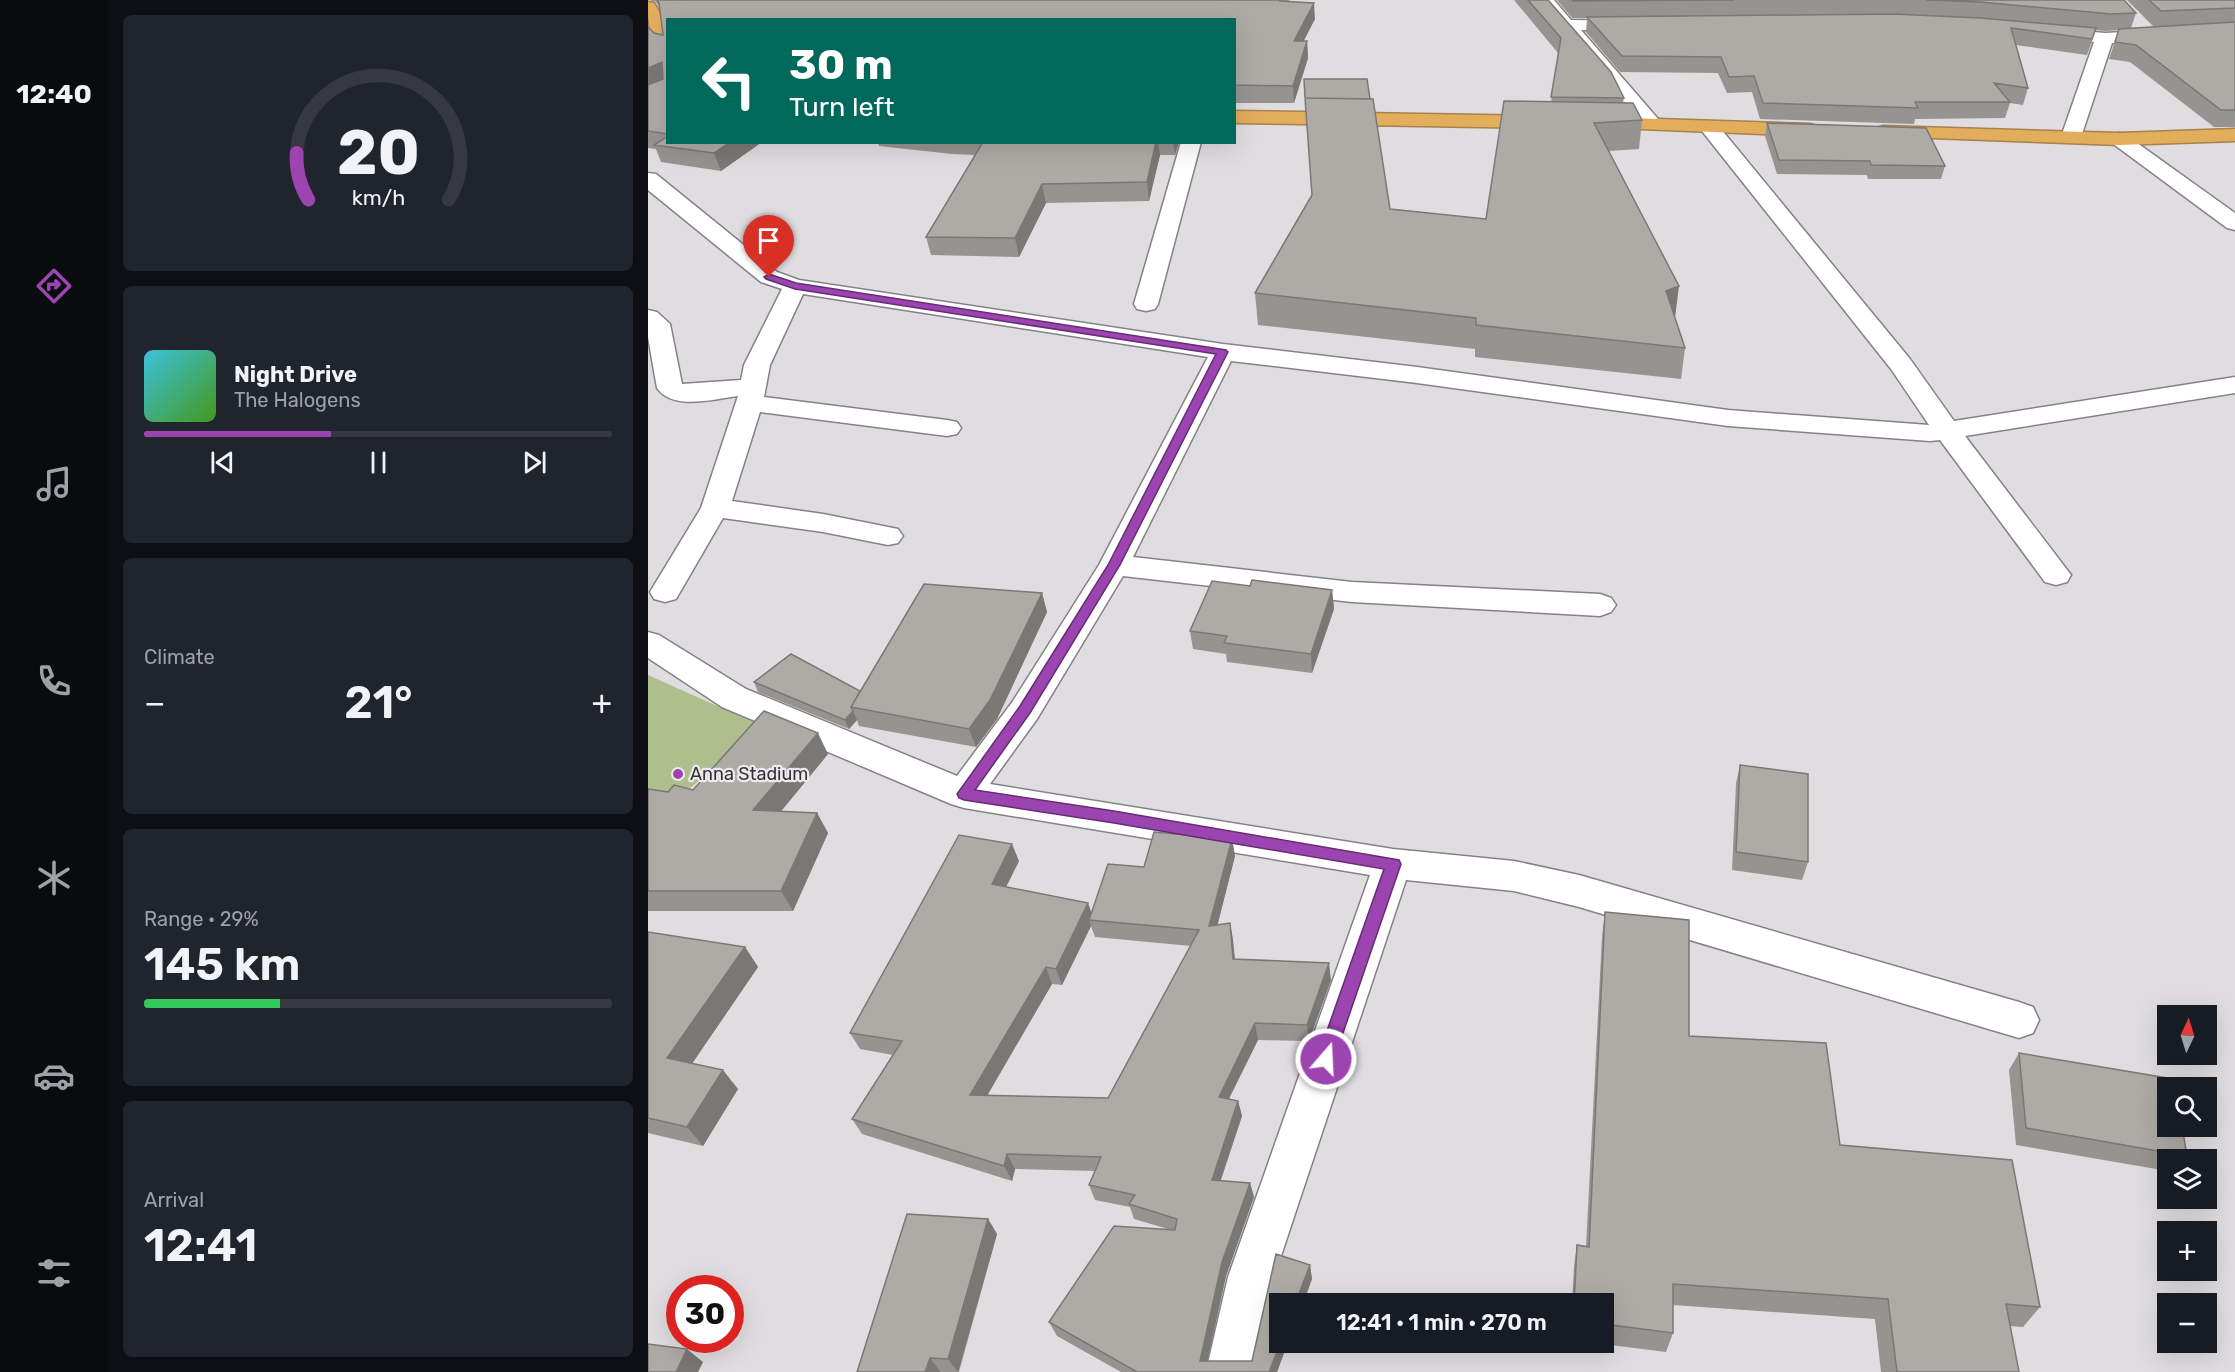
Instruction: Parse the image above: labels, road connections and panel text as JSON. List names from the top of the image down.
{
  "places": ["Anna Stadium"],
  "north": "top",
  "page": {
    "tabs": "12:40",
    "turn": ["30 m", "Turn left"],
    "song": ["Night Drive", "The Halogens"],
    "tile": [
      "Climate",
      ["Range · 29%", "145 km"],
      ["Arrival", "12:41"]
    ],
    "heat": ["−", "21°", "+"],
    "map_buttons": ["+", "−"],
    "limit": "30",
    "trip": "12:41 · 1 min · 270 m",
    "gauge": ["20", "km/h"]
  }
}
